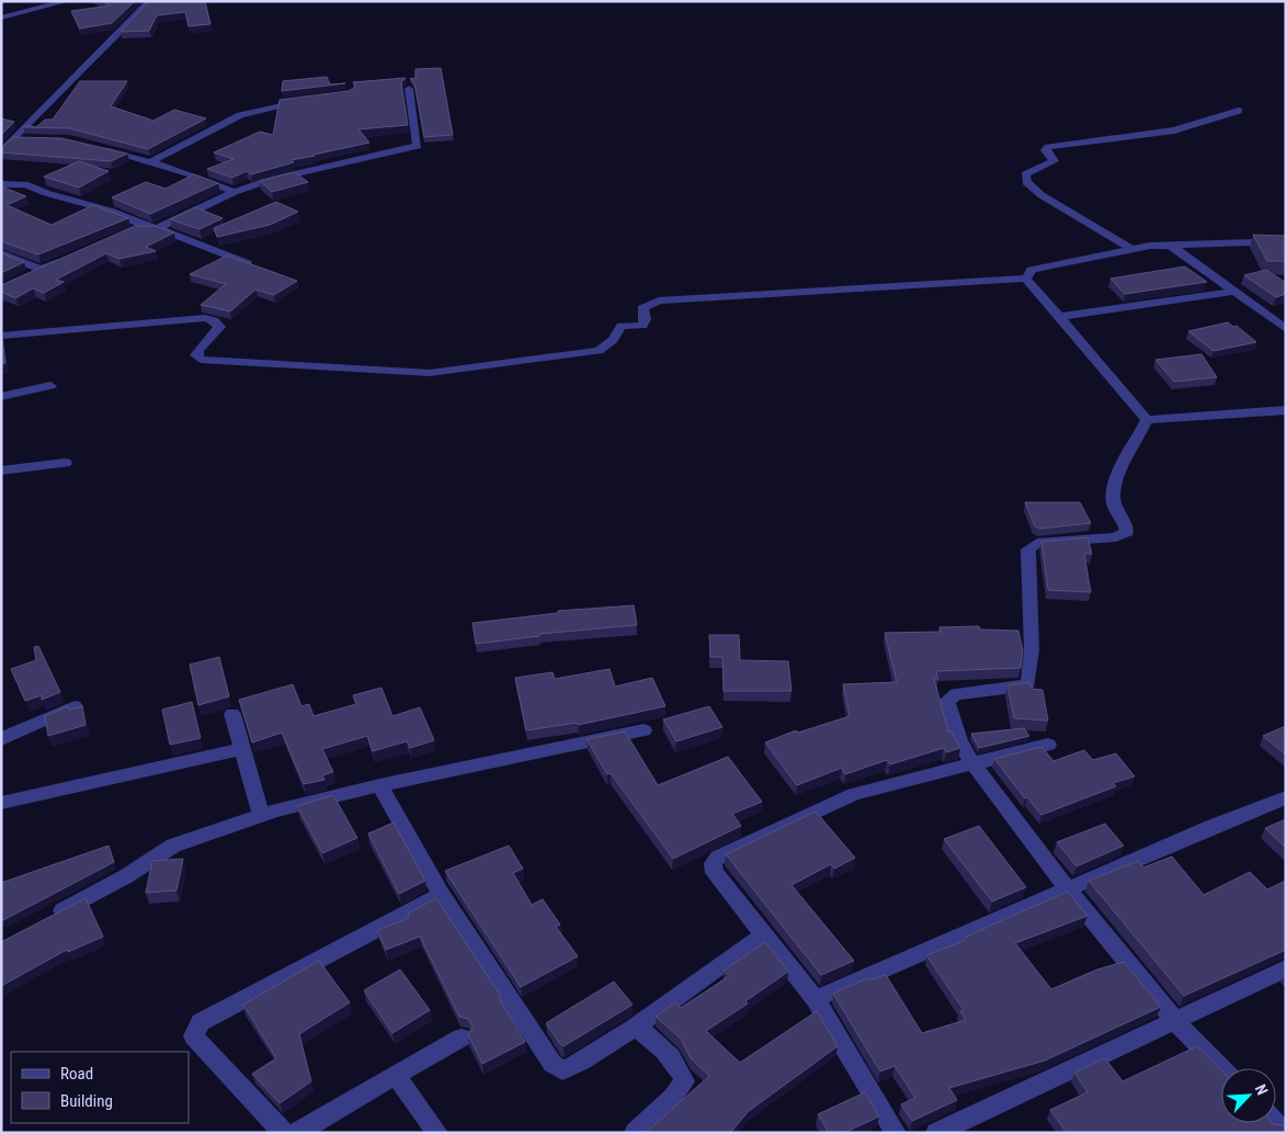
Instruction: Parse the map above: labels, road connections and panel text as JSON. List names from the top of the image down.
{
  "legend": ["Road", "Building"],
  "north": "top right"
}
